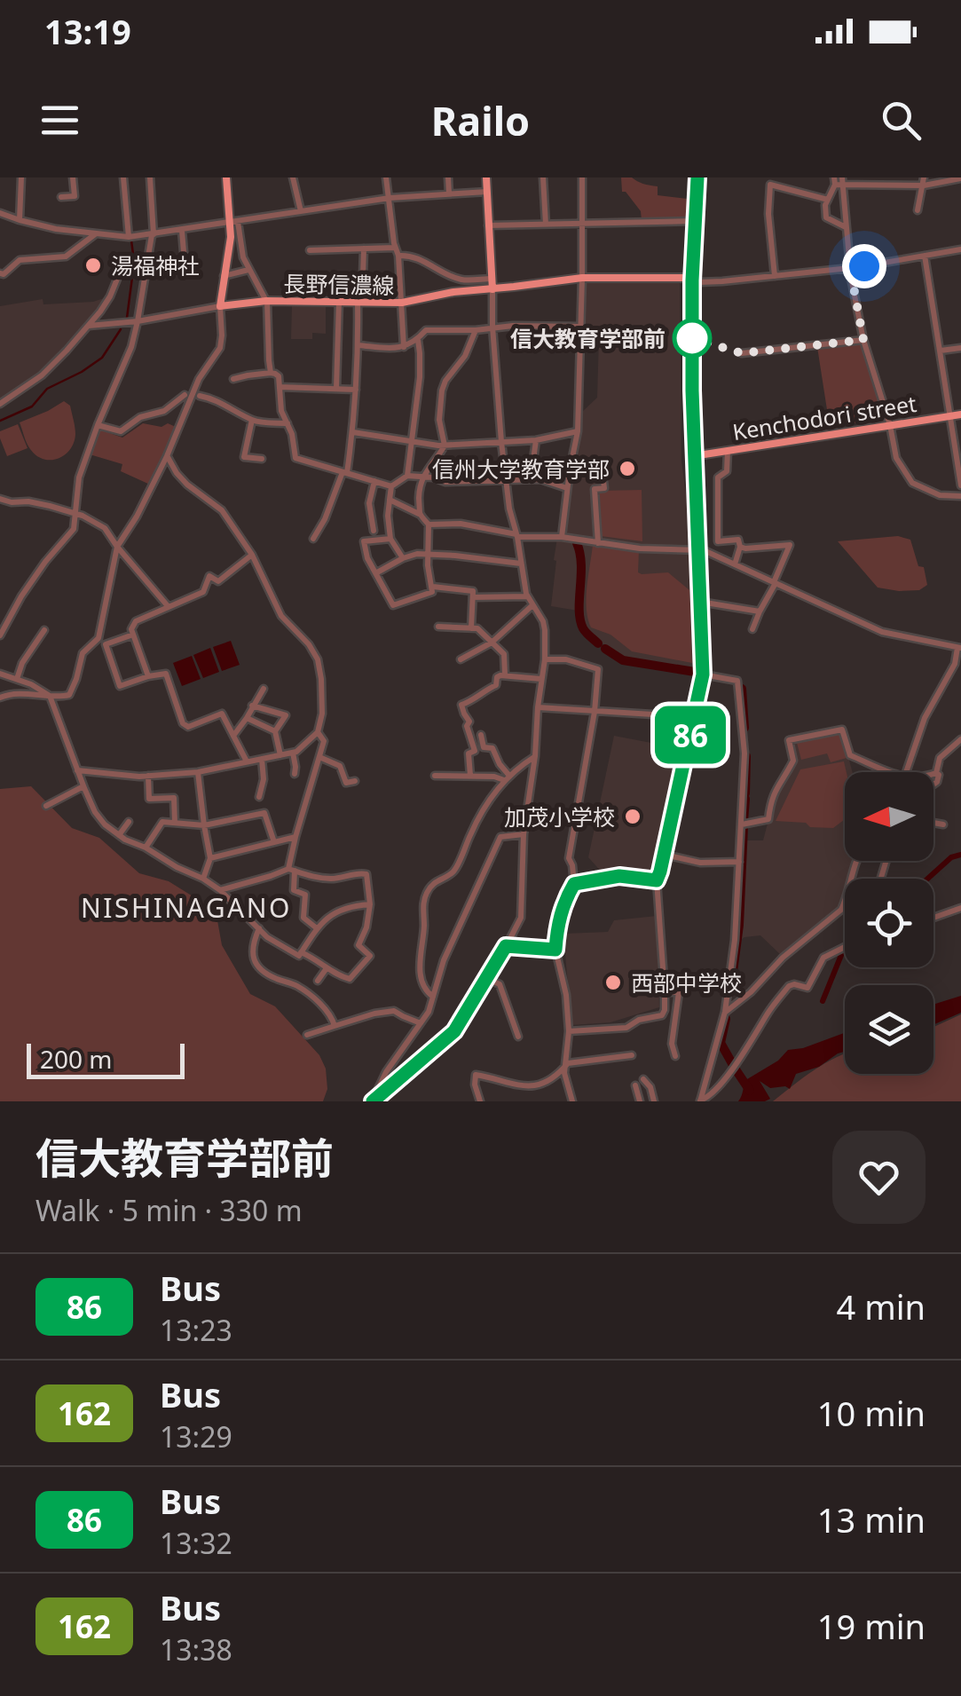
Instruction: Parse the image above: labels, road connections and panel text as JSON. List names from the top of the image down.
{
  "streets": {
    "main road": ["長野信濃線", "Kenchodori street"]
  },
  "districts": ["NISHINAGANO"],
  "places": [
    "湯福神社",
    "信大教育学部前",
    "信州大学教育学部",
    "加茂小学校",
    "西部中学校"
  ],
  "lines": ["bus line 86"],
  "scale_bar": "200 m",
  "north": "left",
  "page": {
    "status": "13:19",
    "header": "Railo",
    "on_map": "86",
    "scale": "200 m",
    "heading": ["信大教育学部前", "Walk · 5 min · 330 m"],
    "list": [
      {
        "mark": "86",
        "name": "Bus",
        "note": "13:23",
        "value": "4 min"
      },
      {
        "mark": "162",
        "name": "Bus",
        "note": "13:29",
        "value": "10 min"
      },
      {
        "mark": "86",
        "name": "Bus",
        "note": "13:32",
        "value": "13 min"
      },
      {
        "mark": "162",
        "name": "Bus",
        "note": "13:38",
        "value": "19 min"
      }
    ]
  }
}
